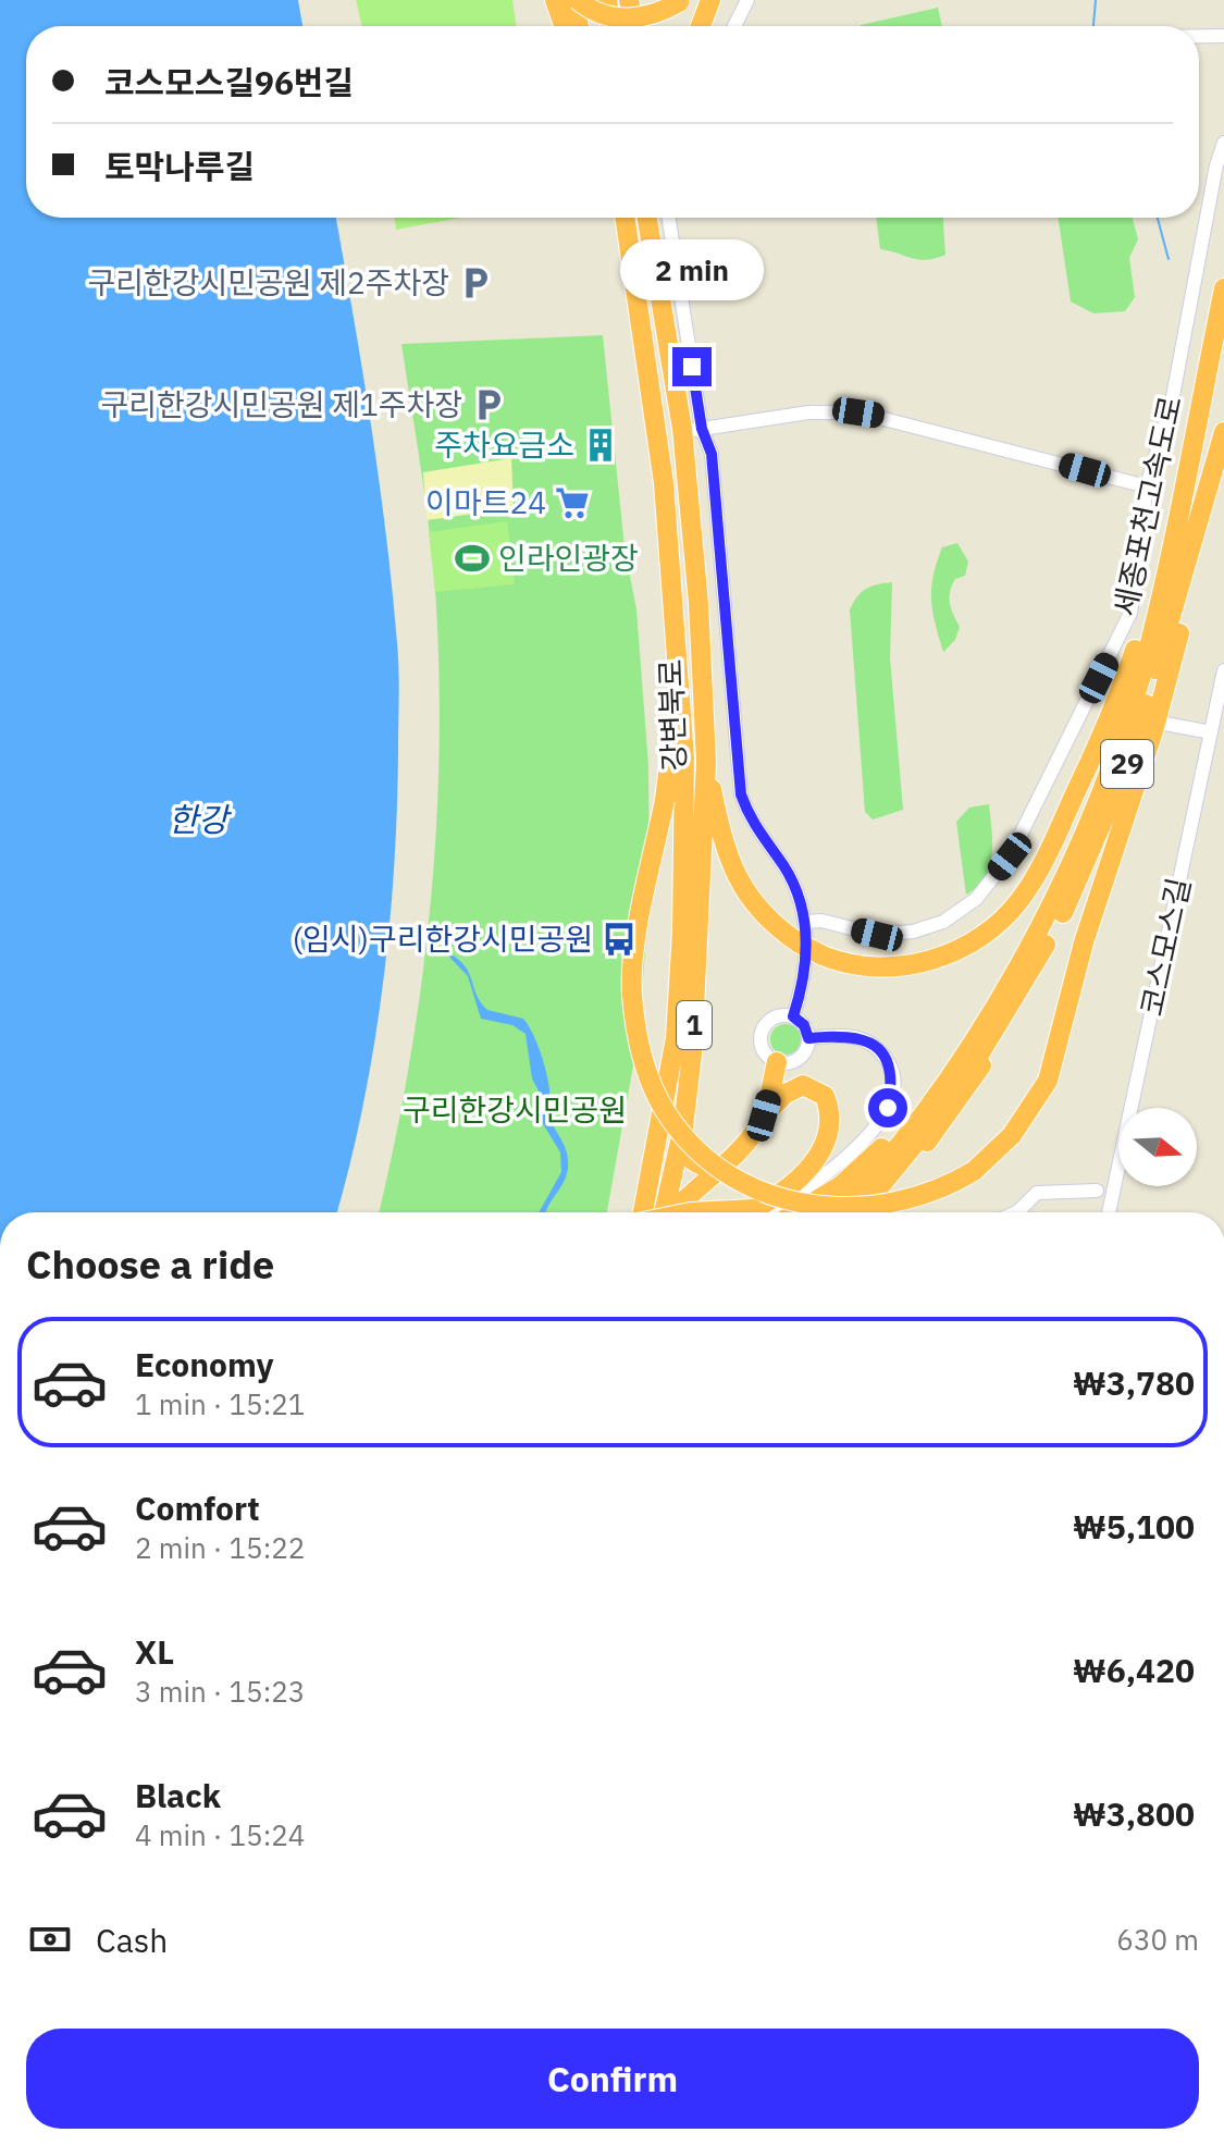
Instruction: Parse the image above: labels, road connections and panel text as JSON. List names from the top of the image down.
{
  "streets": {
    "highway": [
      "세종포천고속도로",
      "강변북로",
      "29",
      "1"
    ],
    "street": ["코스모스길"]
  },
  "water": ["한강"],
  "parks": ["구리한강시민공원"],
  "places": {
    "parking": ["구리한강시민공원 제2주차장", "구리한강시민공원 제1주차장"],
    "building": ["주차요금소"],
    "supermarket": ["이마트24"],
    "sports": ["인라인광장"],
    "bus stop": ["(임시)구리한강시민공원"]
  },
  "north": "right",
  "page": {
    "banner": ["코스모스길96번길", "토막나루길"],
    "bubble": "2 min",
    "heading": "Choose a ride",
    "list": [
      {
        "name": "Economy",
        "note": "1 min · 15:21",
        "value": "₩3,780"
      },
      {
        "name": "Comfort",
        "note": "2 min · 15:22",
        "value": "₩5,100"
      },
      {
        "name": "XL",
        "note": "3 min · 15:23",
        "value": "₩6,420"
      },
      {
        "name": "Black",
        "note": "4 min · 15:24",
        "value": "₩3,800"
      }
    ],
    "pay": ["Cash", "630 m"],
    "buttons": "Confirm"
  }
}
